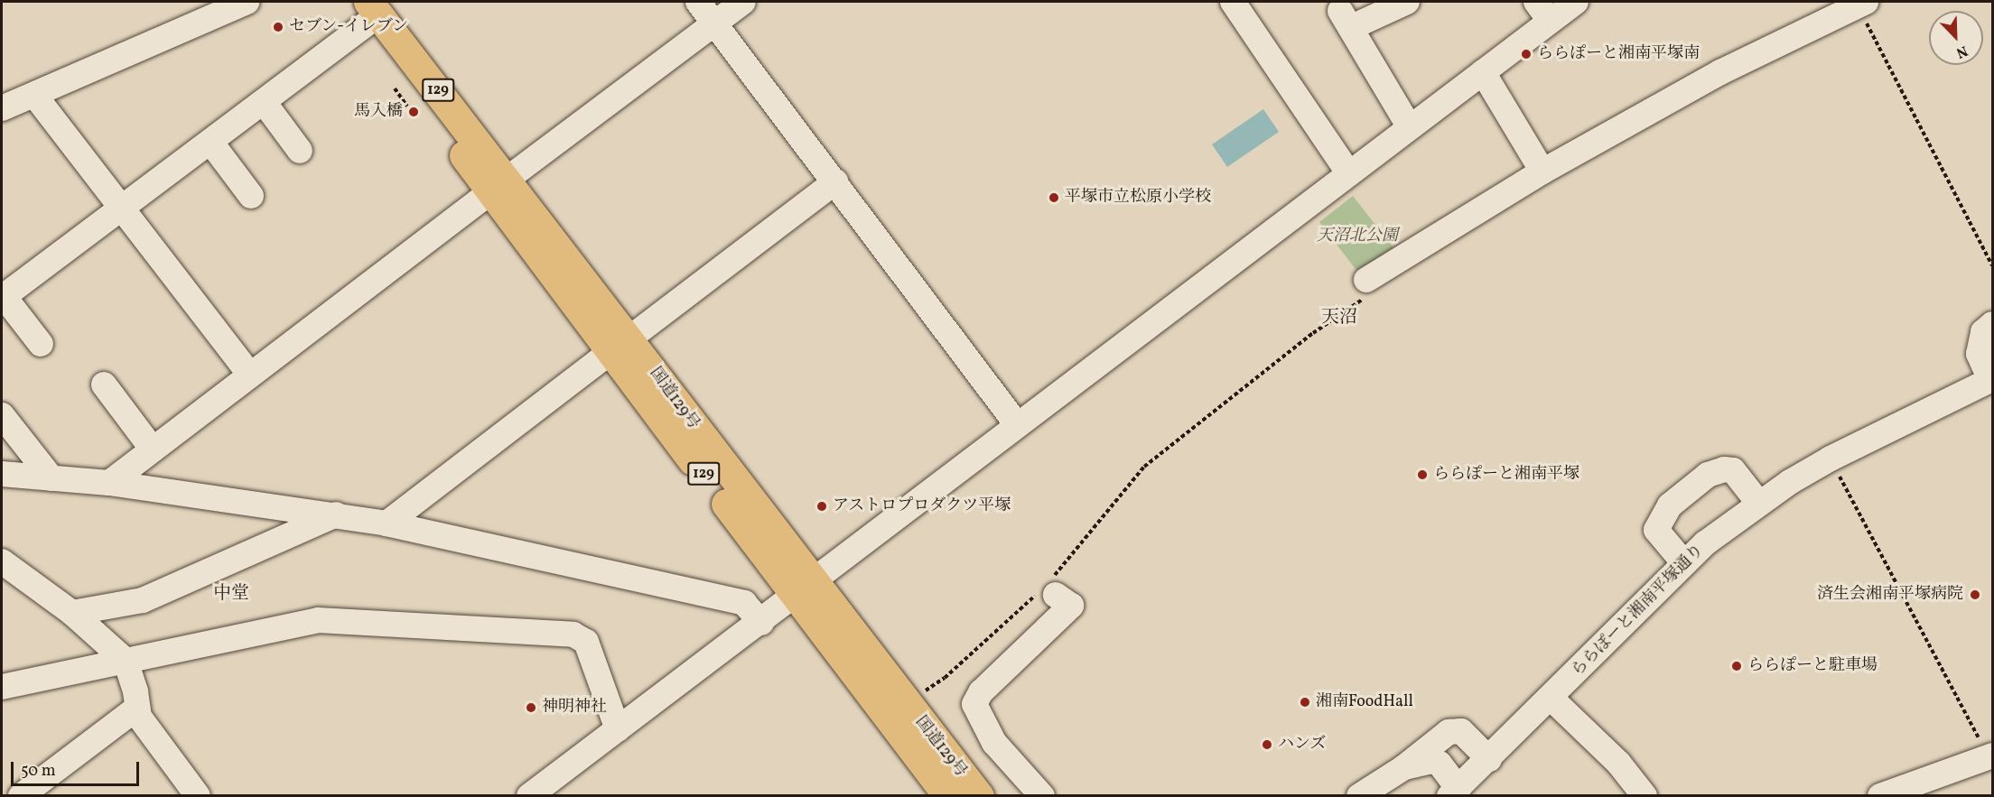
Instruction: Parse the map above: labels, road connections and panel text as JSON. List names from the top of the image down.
{
  "streets": {
    "highway": ["129", "国道129号"],
    "street": ["ららぽーと湘南平塚通り"]
  },
  "districts": ["天沼", "中堂"],
  "parks": ["天沼北公園"],
  "places": [
    "セブン-イレブン",
    "ららぽーと湘南平塚南",
    "馬入橋",
    "平塚市立松原小学校",
    "ららぽーと湘南平塚",
    "アストロプロダクツ平塚",
    "済生会湘南平塚病院",
    "ららぽーと駐車場",
    "湘南FoodHall",
    "神明神社",
    "ハンズ"
  ],
  "scale_bar": "50 m",
  "north": "bottom right"
}
